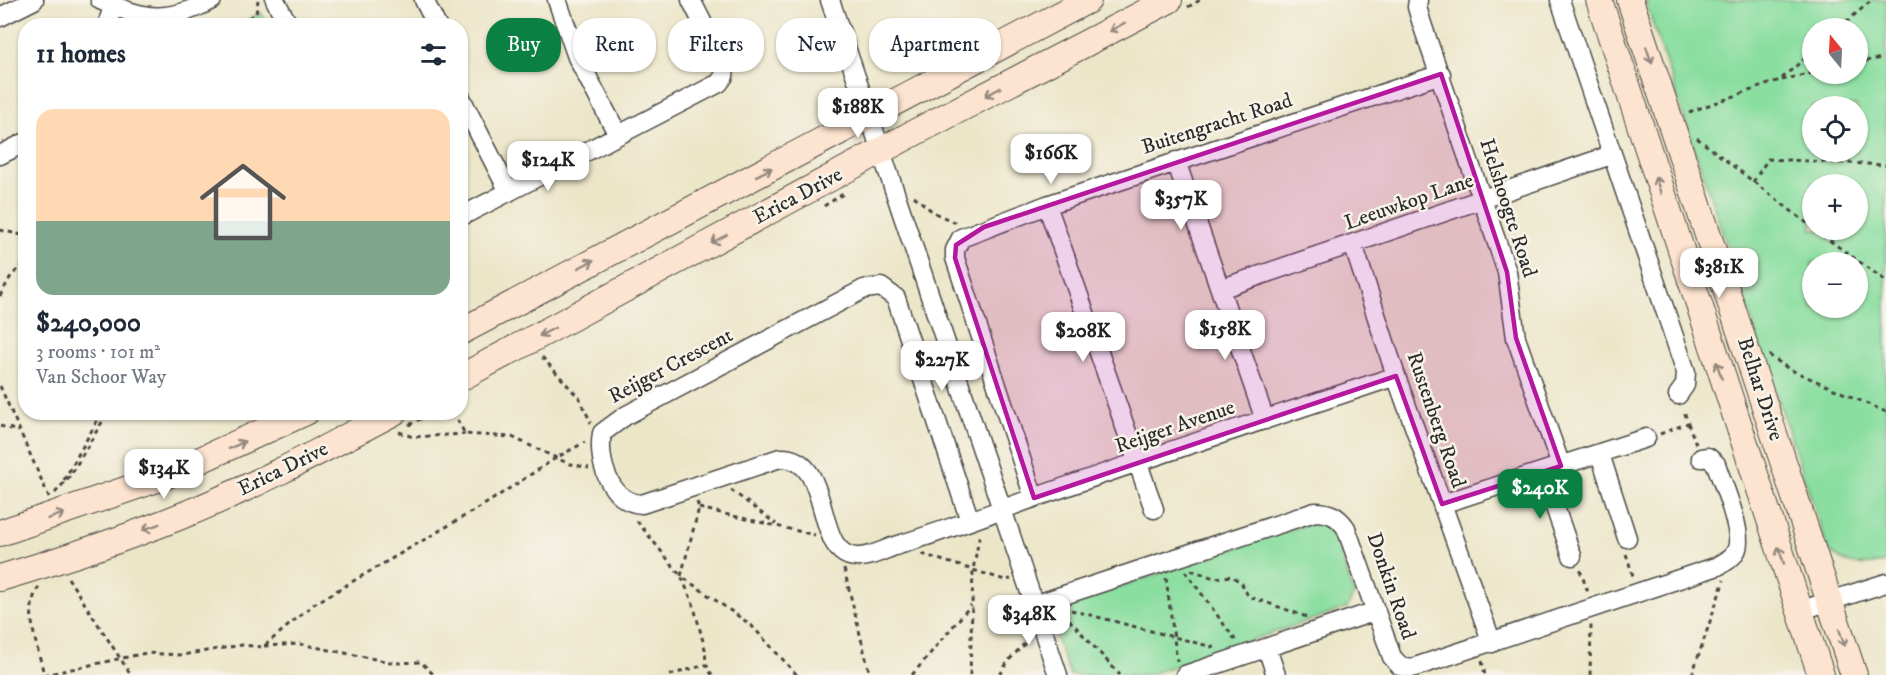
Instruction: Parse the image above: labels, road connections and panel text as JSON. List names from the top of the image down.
{
  "streets": {
    "main road": ["Erica Drive", "Belhar Drive"],
    "street": [
      "Buitengracht Road",
      "Leeuwkop Lane",
      "Helshoogte Road",
      "Reijger Crescent",
      "Rustenberg Road",
      "Reijger Avenue",
      "Donkin Road"
    ]
  },
  "crossings": [
    ["Buitengracht Road", "Helshoogte Road"],
    ["Buitengracht Road", "Reijger Avenue"],
    ["Leeuwkop Lane", "Helshoogte Road"],
    ["Leeuwkop Lane", "Rustenberg Road"],
    ["Reijger Crescent", "Reijger Avenue"],
    ["Rustenberg Road", "Reijger Avenue"],
    ["Rustenberg Road", "Donkin Road"]
  ],
  "north": "top",
  "page": {
    "map_buttons": ["+", "−"],
    "chip": [
      "Buy",
      "Rent",
      "Filters",
      "New",
      "Apartment"
    ],
    "heading": "11 homes",
    "price": [
      "$188K",
      "$166K",
      "$124K",
      "$357K",
      "$381K",
      "$158K",
      "$208K",
      "$227K",
      "$134K",
      "$240K",
      "$348K"
    ],
    "list": [
      {
        "name": "$240,000",
        "note": "3 rooms · 101 m² · Van Schoor Way"
      }
    ]
  }
}
